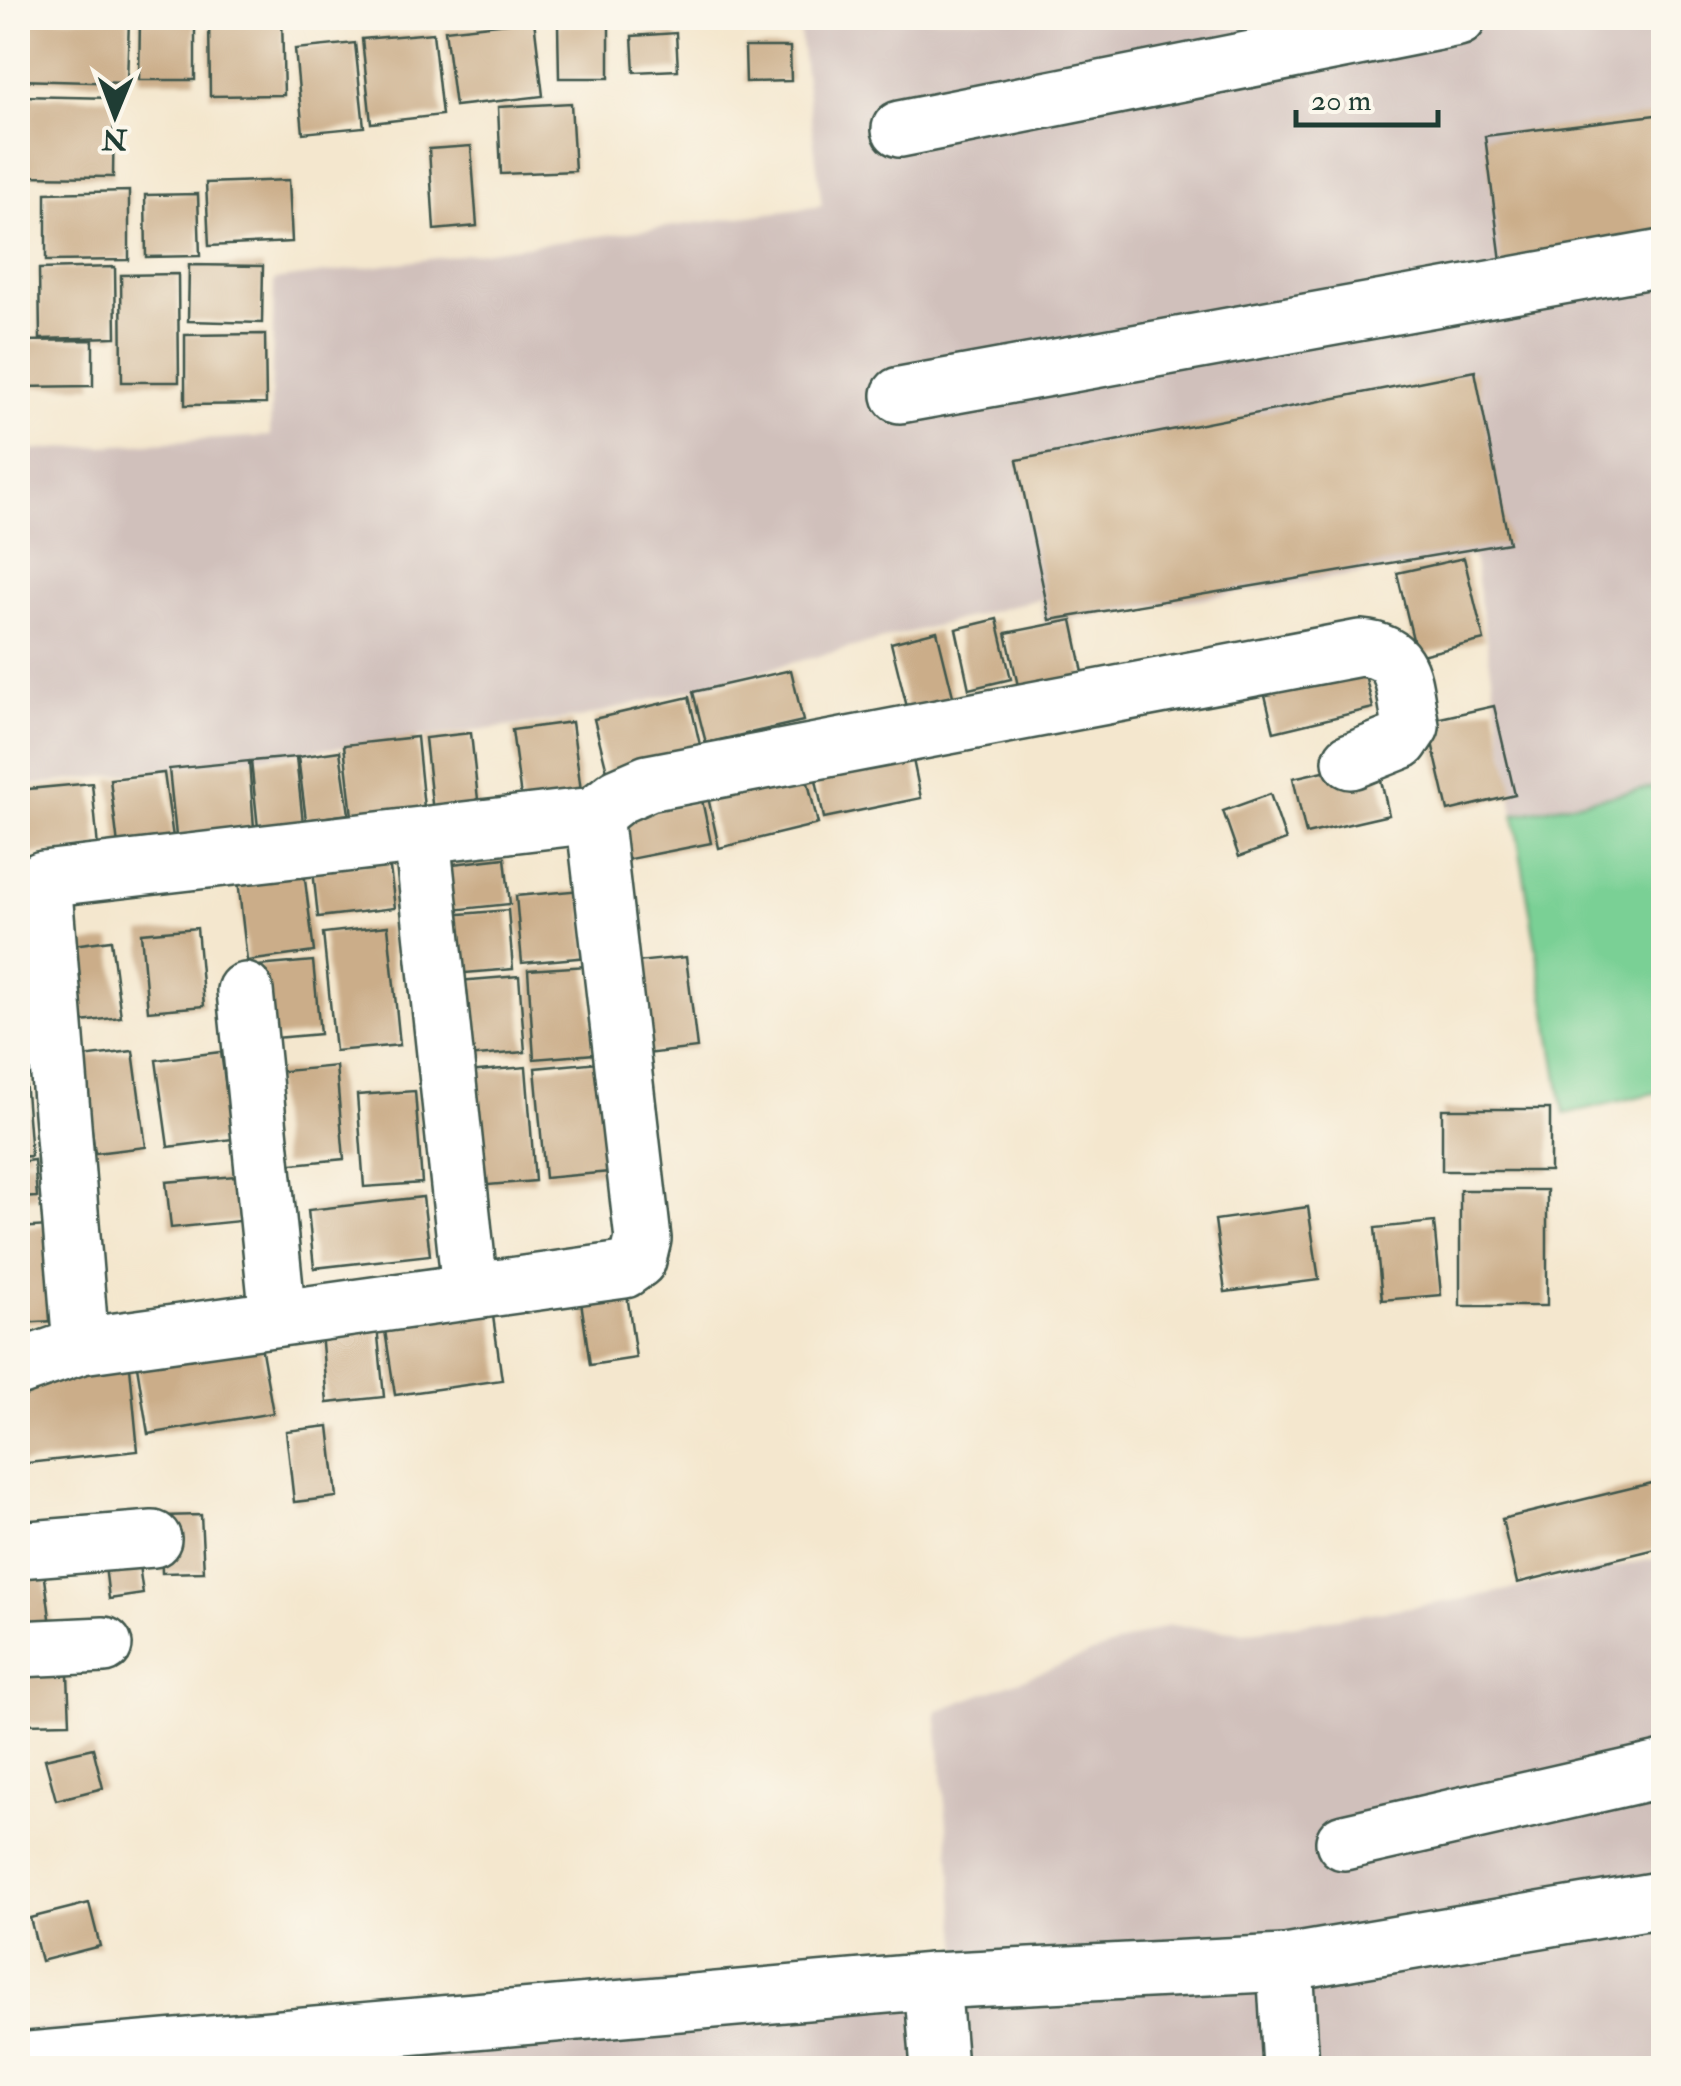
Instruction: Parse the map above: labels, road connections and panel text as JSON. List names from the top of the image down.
{
  "scale_bar": "20 m",
  "north": "bottom"
}
